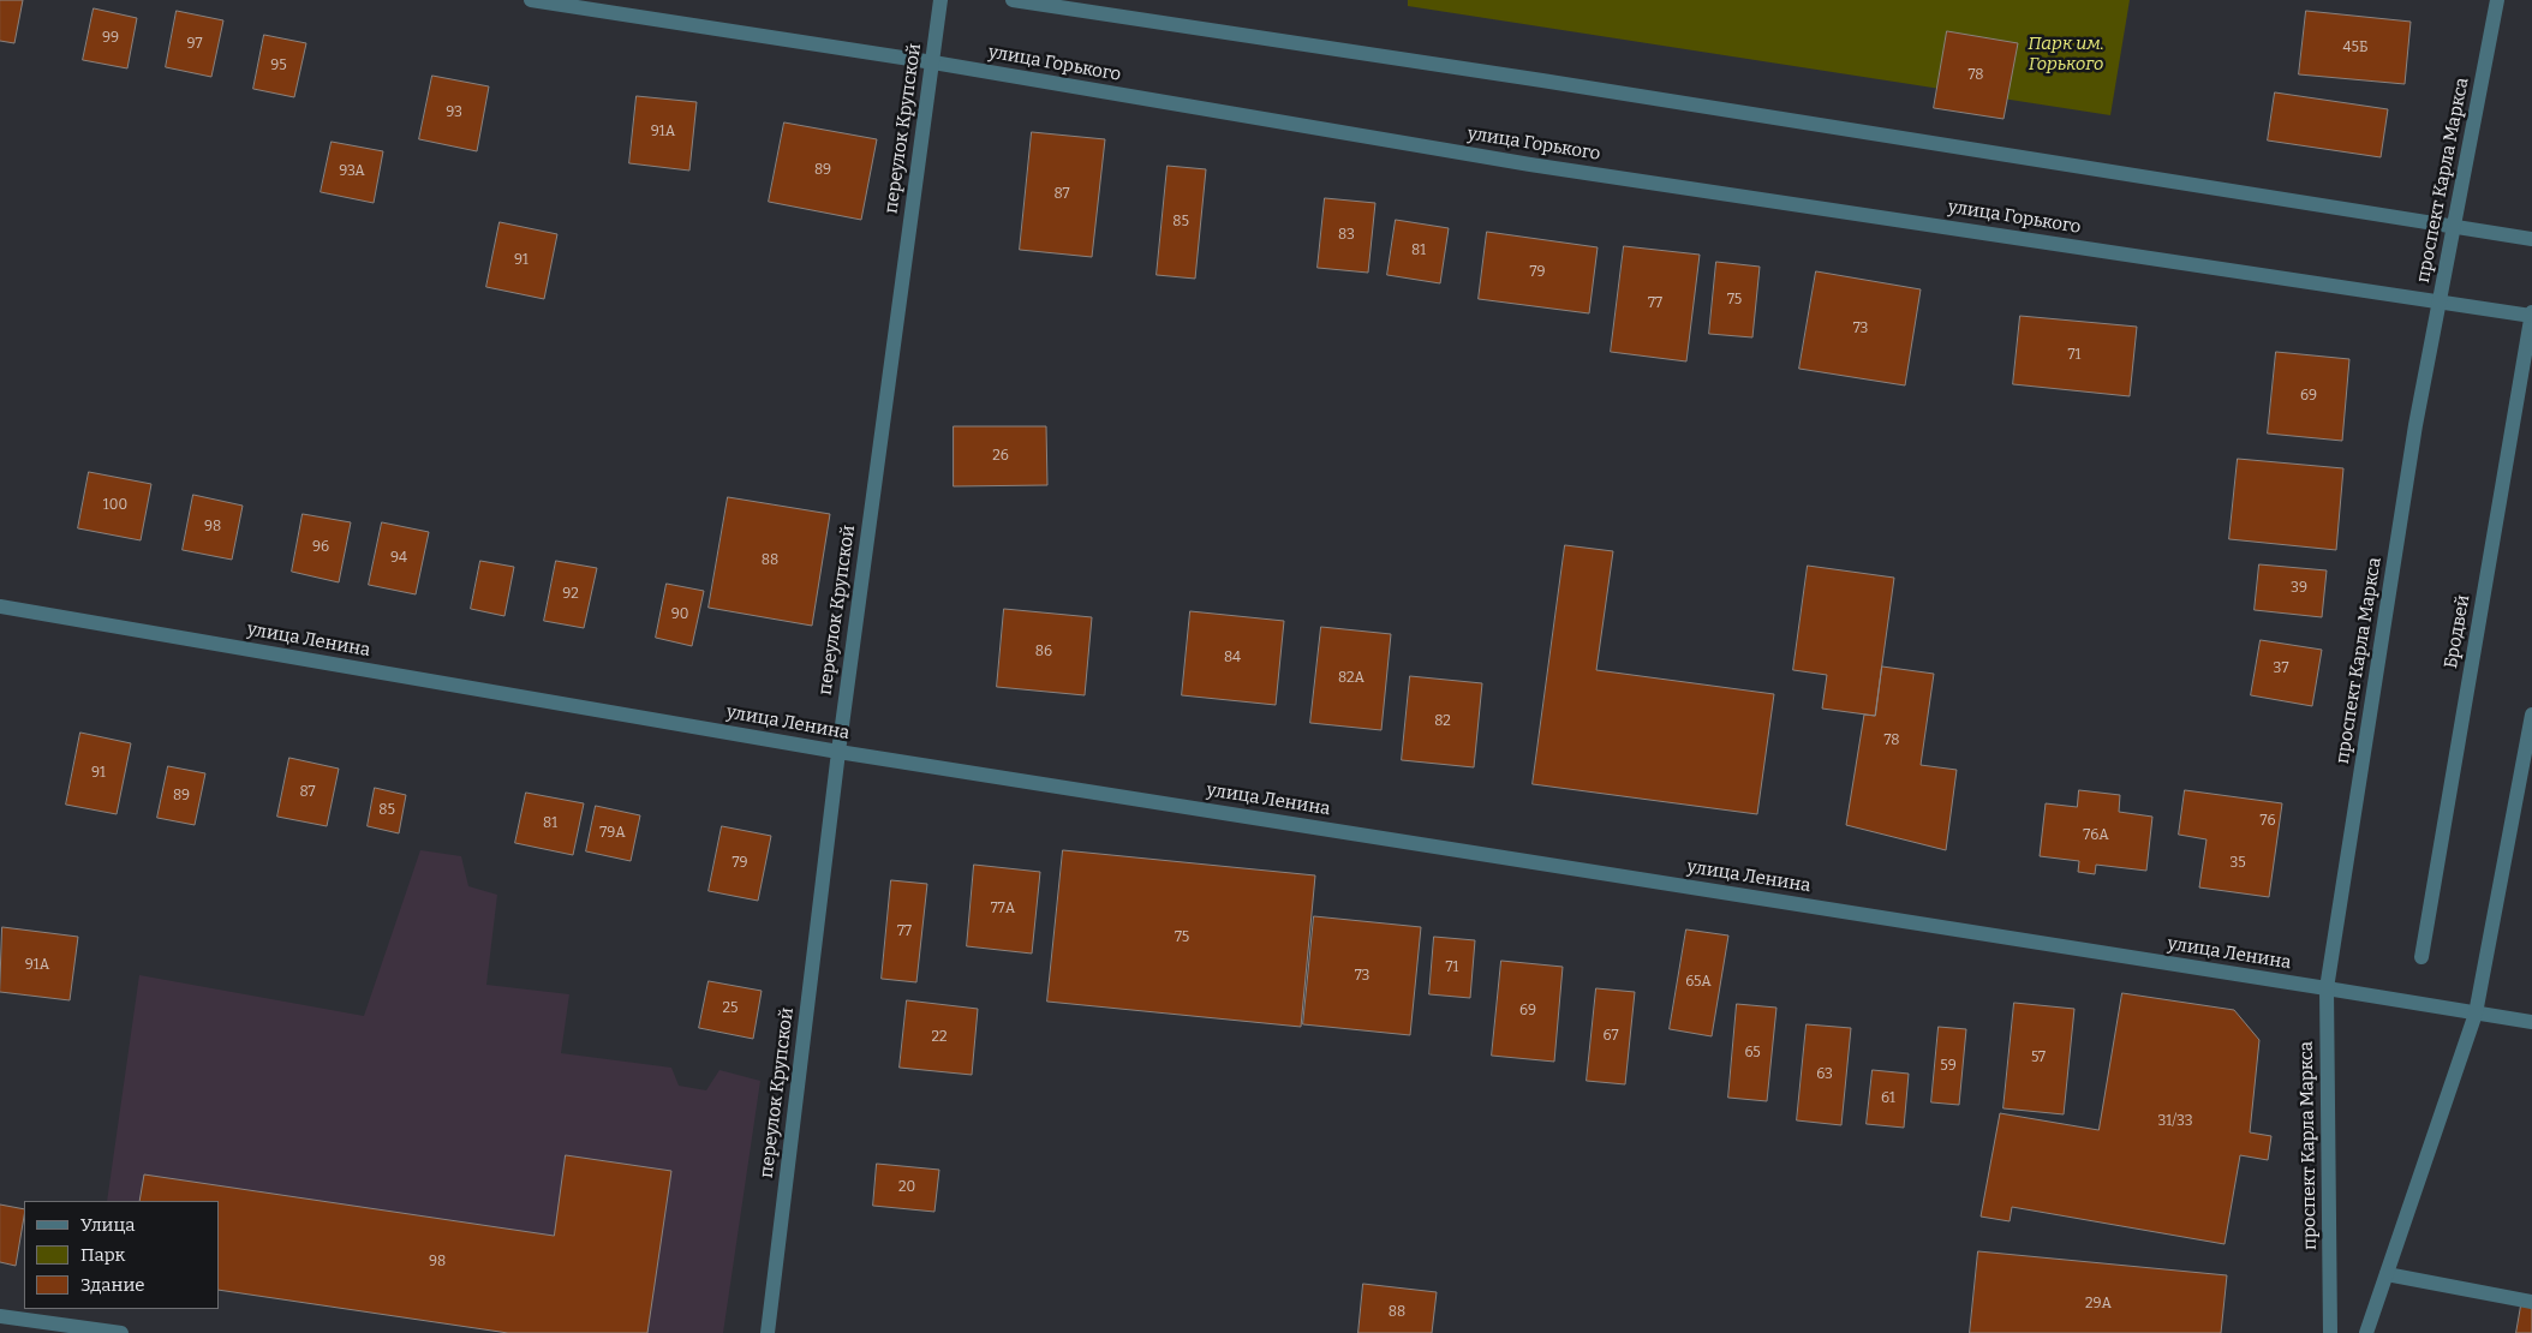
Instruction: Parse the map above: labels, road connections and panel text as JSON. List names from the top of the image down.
{
  "streets": {
    "street": [
      "улица Горького",
      "переулок Крупской",
      "проспект Карла Маркса",
      "Бродвей",
      "улица Ленина"
    ]
  },
  "crossings": [
    ["улица Горького", "переулок Крупской"],
    ["улица Горького", "проспект Карла Маркса"],
    ["улица Горького", "Бродвей"],
    ["переулок Крупской", "улица Ленина"],
    ["проспект Карла Маркса", "улица Ленина"]
  ],
  "parks": ["Парк им. Горького"],
  "house_numbers": [
    "99",
    "97",
    "45Б",
    "95",
    "78",
    "93",
    "91А",
    "89",
    "93А",
    "87",
    "85",
    "83",
    "81",
    "91",
    "79",
    "75",
    "77",
    "73",
    "71",
    "69",
    "26",
    "100",
    "98",
    "96",
    "94",
    "88",
    "39",
    "92",
    "90",
    "86",
    "84",
    "37",
    "82А",
    "82",
    "78",
    "91",
    "87",
    "89",
    "85",
    "76",
    "81",
    "79А",
    "76А",
    "79",
    "35",
    "77А",
    "77",
    "75",
    "91А",
    "71",
    "73",
    "65А",
    "25",
    "69",
    "67",
    "22",
    "65",
    "57",
    "59",
    "63",
    "61",
    "31/33",
    "20",
    "98",
    "29А",
    "88"
  ],
  "legend": ["Улица", "Парк", "Здание"]
}
